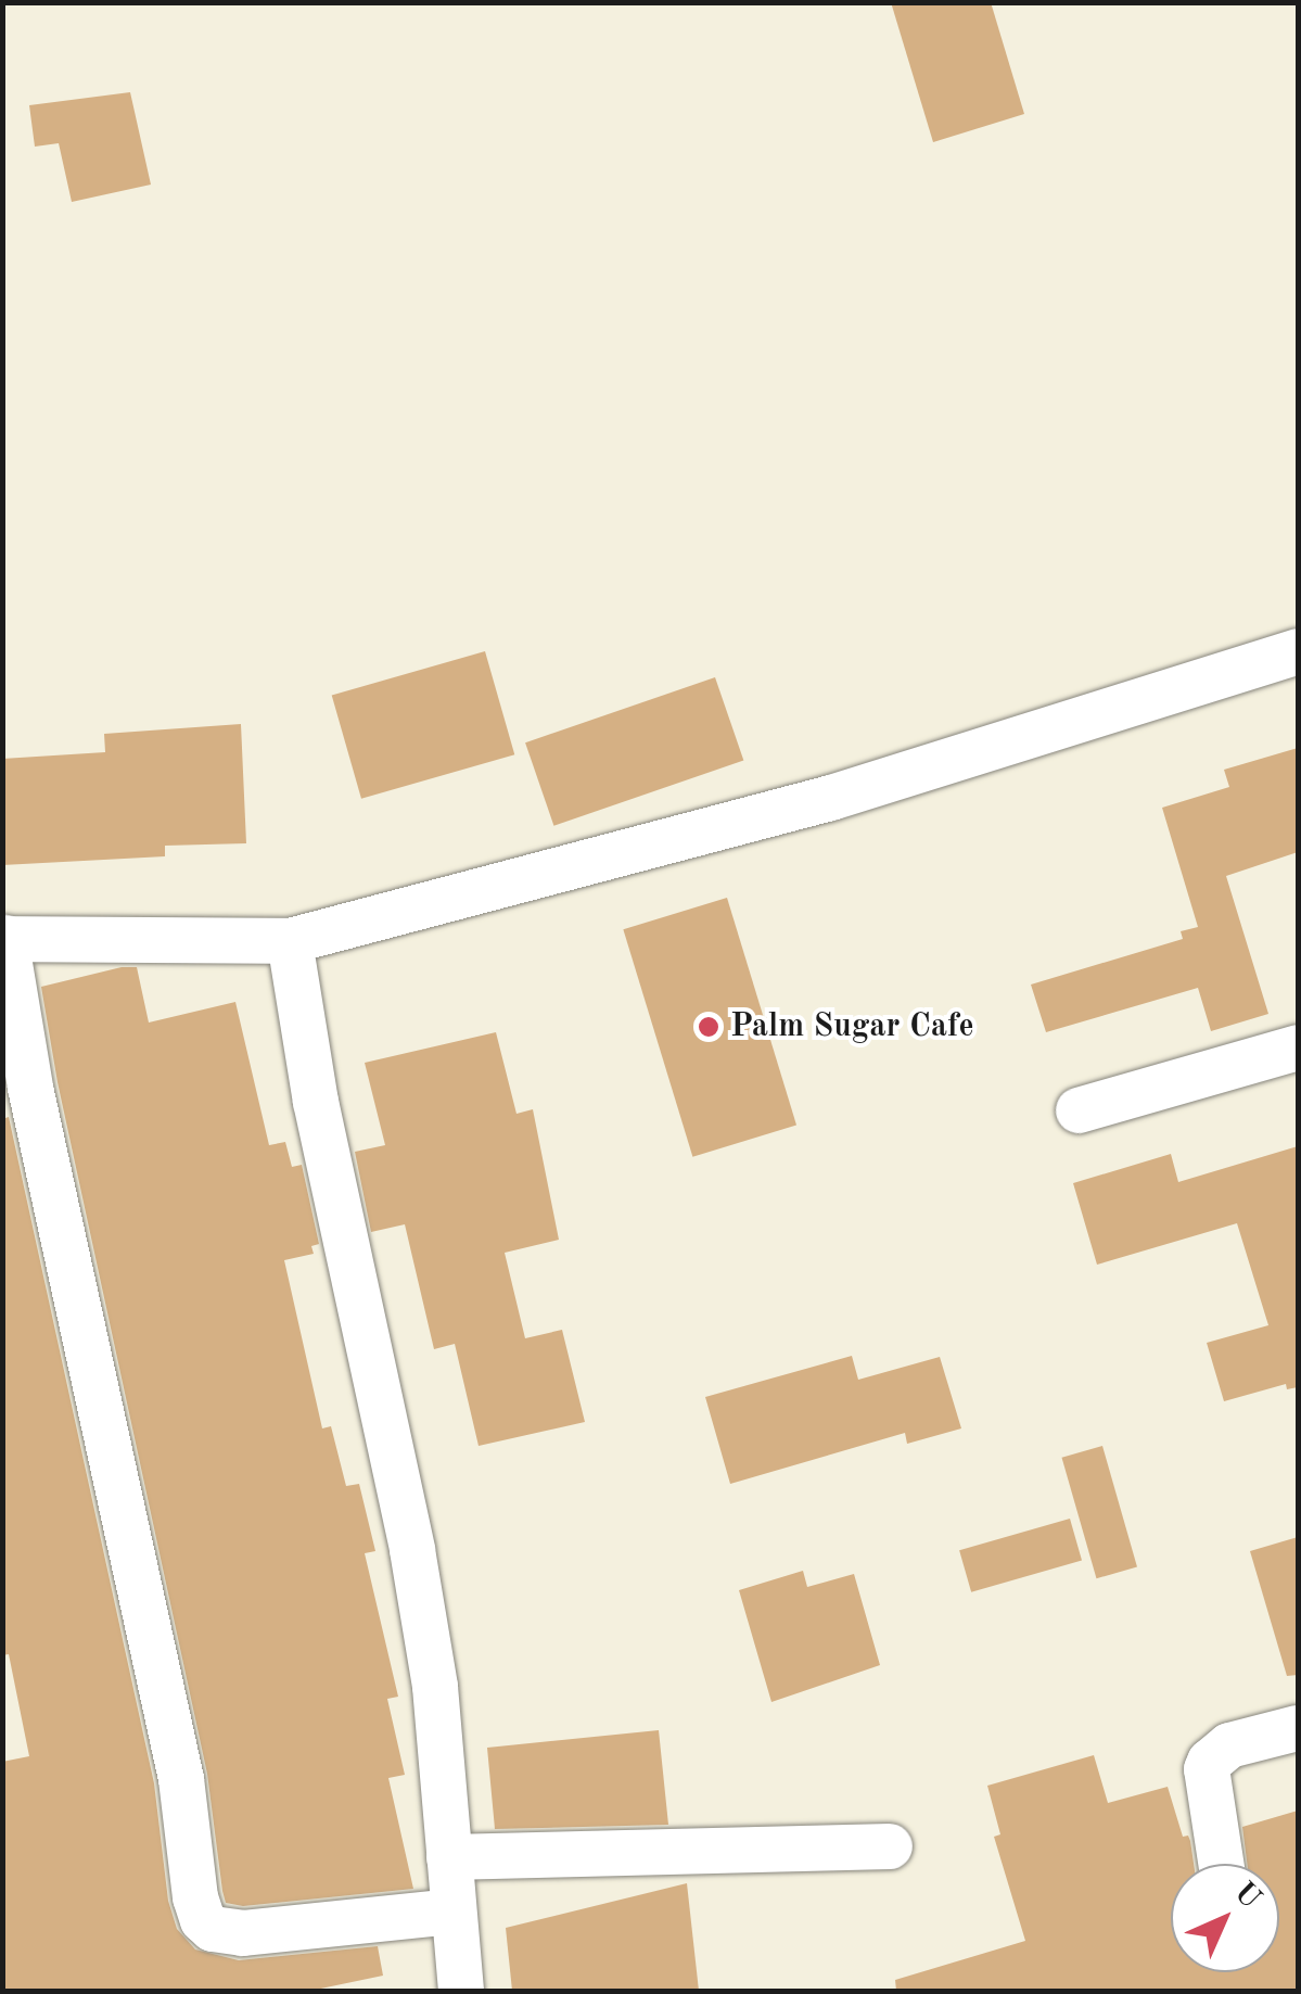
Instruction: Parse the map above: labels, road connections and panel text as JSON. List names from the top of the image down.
{
  "places": ["Palm Sugar Cafe"],
  "north": "top right"
}
